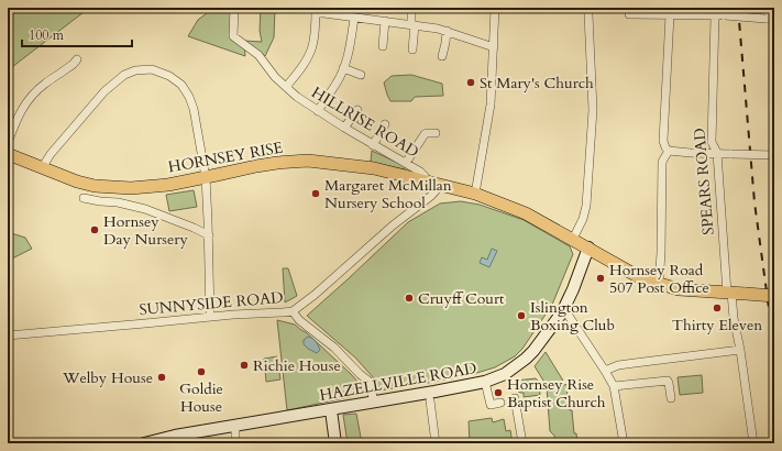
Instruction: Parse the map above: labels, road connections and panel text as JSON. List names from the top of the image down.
{
  "streets": {
    "main road": ["HORNSEY RISE"],
    "street": [
      "HILLRISE ROAD",
      "SPEARS ROAD",
      "SUNNYSIDE ROAD",
      "HAZELLVILLE ROAD"
    ]
  },
  "crossings": [
    ["HILLRISE ROAD", "HORNSEY RISE"],
    ["HORNSEY RISE", "SPEARS ROAD"],
    ["HORNSEY RISE", "HAZELLVILLE ROAD"],
    ["SUNNYSIDE ROAD", "HAZELLVILLE ROAD"]
  ],
  "places": [
    "St Mary's Church",
    "Margaret McMillan Nursery School",
    "Hornsey Day Nursery",
    "Hornsey Road 507 Post Office",
    "Cruyff Court",
    "Thirty Eleven",
    "Islington Boxing Club",
    "Richie House",
    "Goldie House",
    "Welby House",
    "Hornsey Rise Baptist Church"
  ],
  "scale_bar": "100 m"
}
